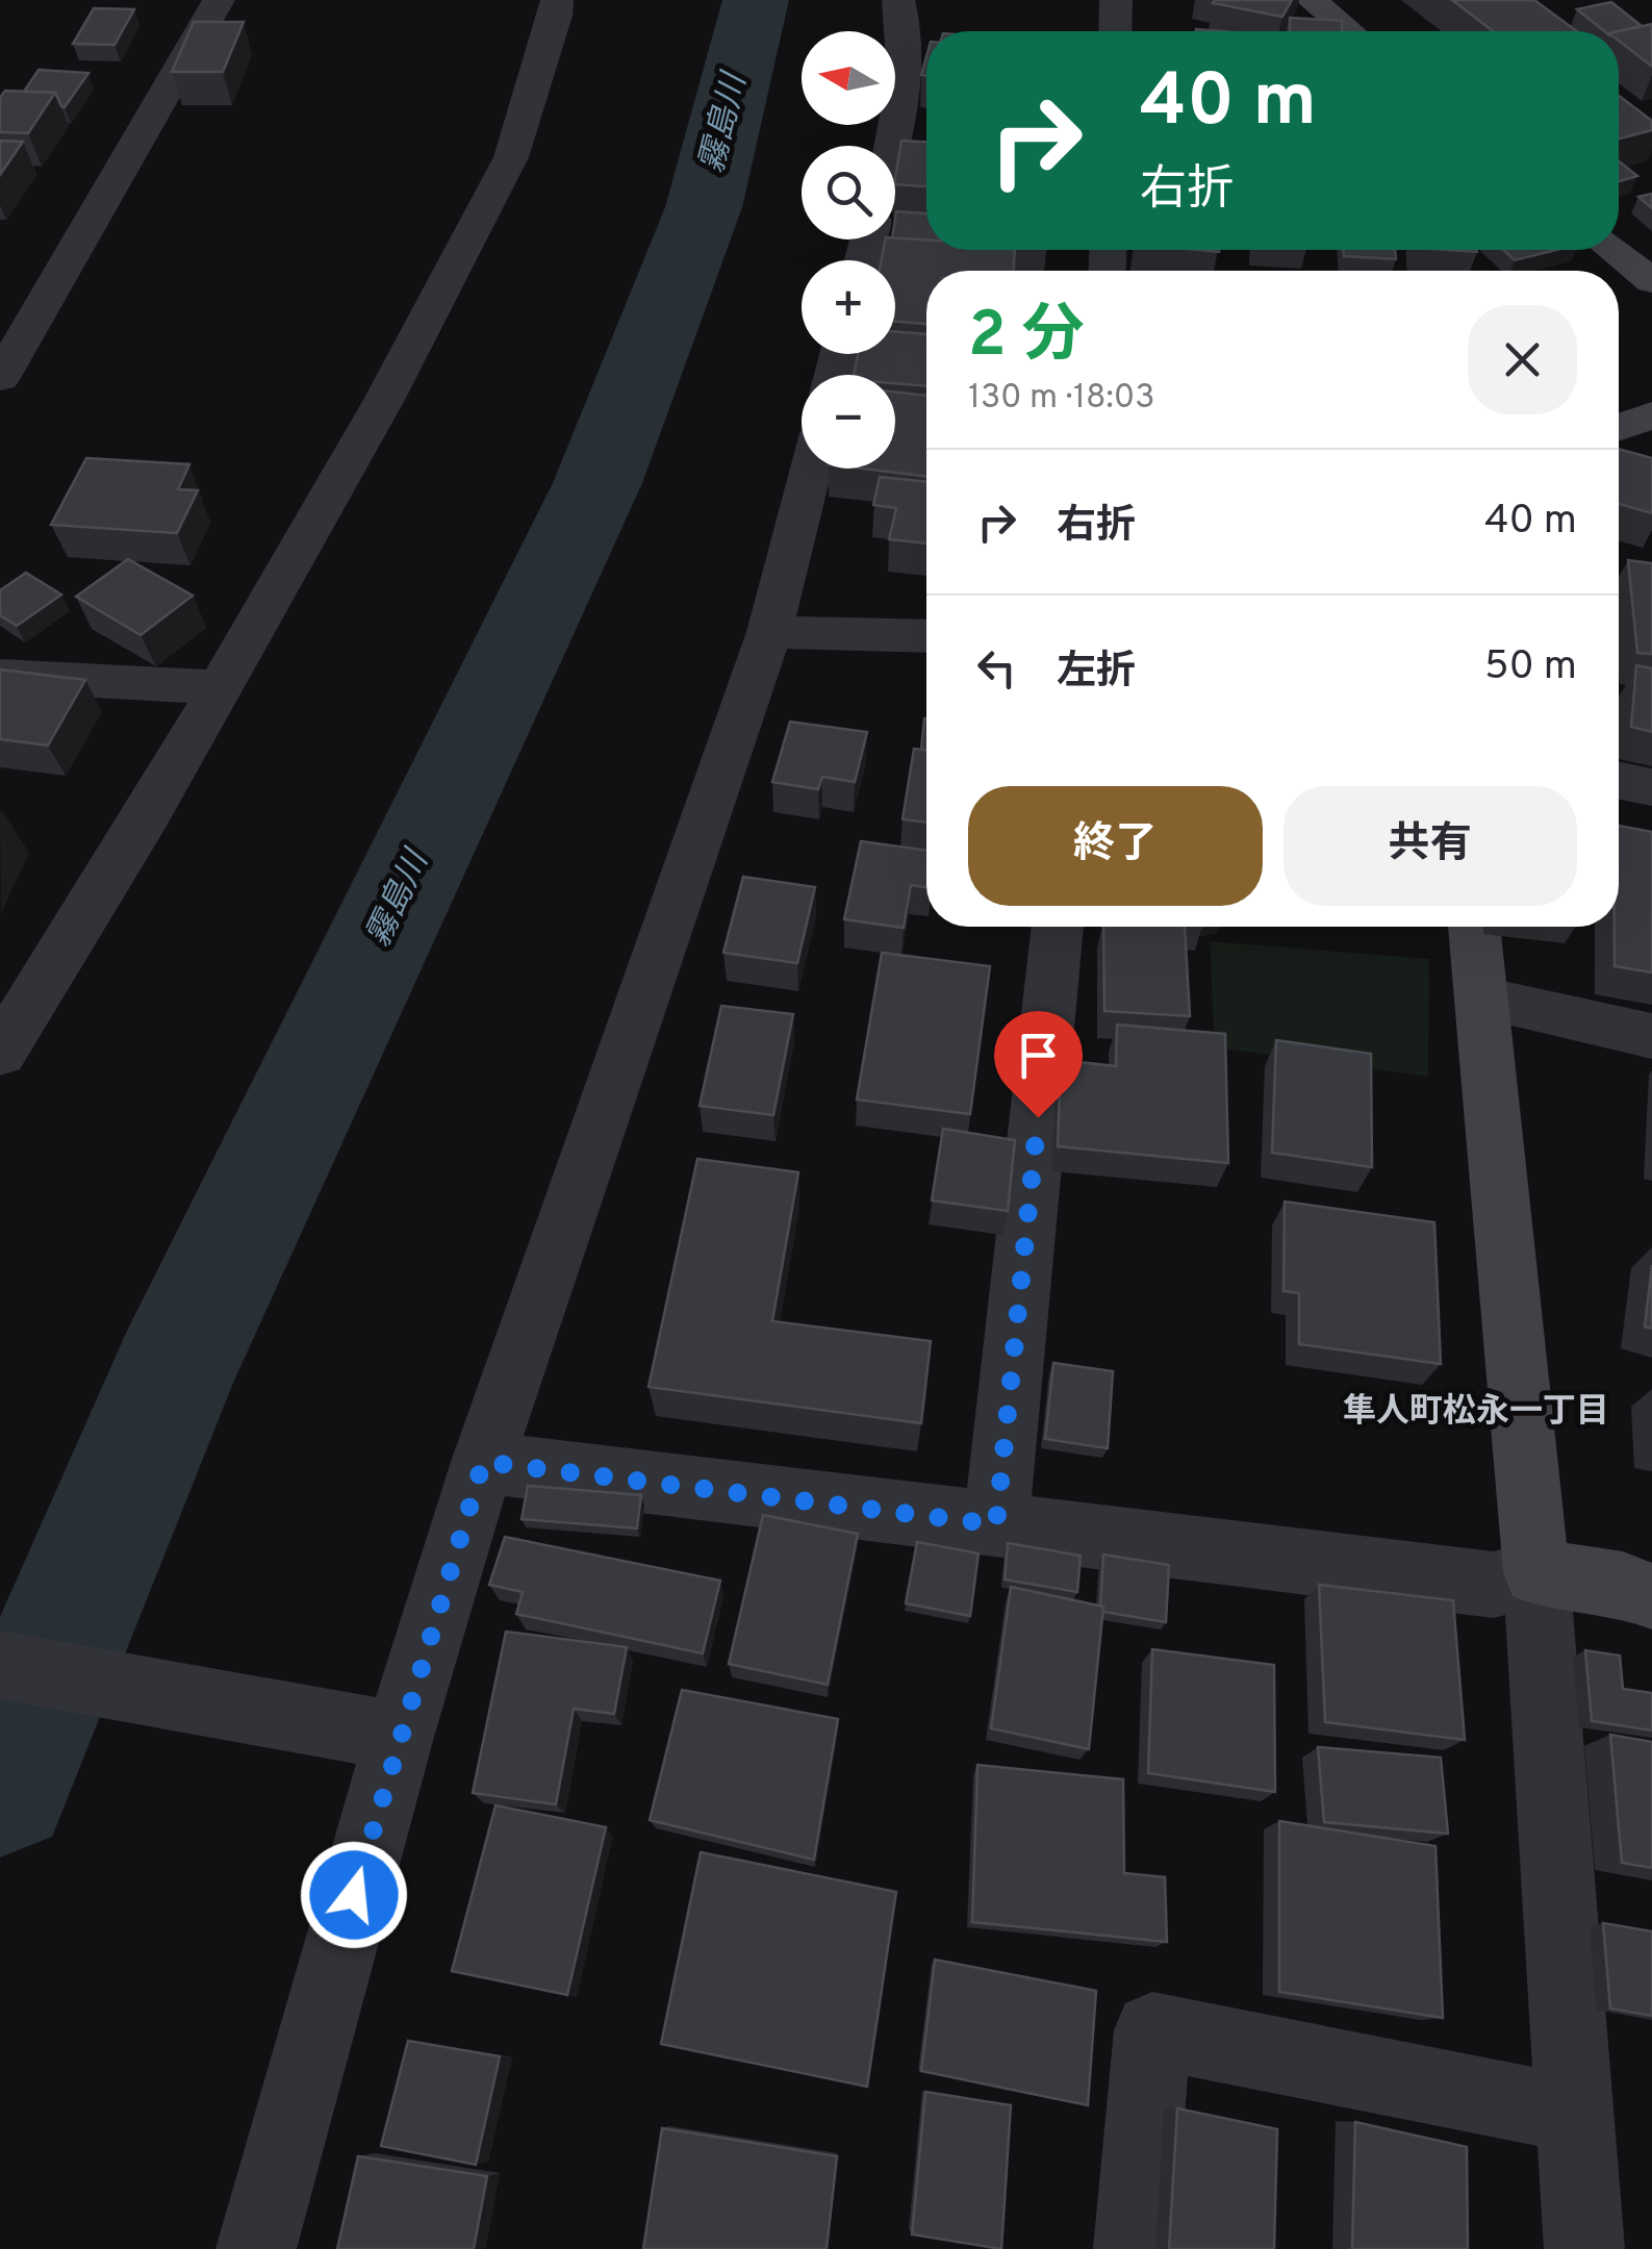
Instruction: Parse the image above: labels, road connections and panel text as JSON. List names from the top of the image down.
{
  "districts": ["隼人町松永一丁目"],
  "water": ["霧島川"],
  "north": "left",
  "page": {
    "map_buttons": ["+", "−"],
    "turn": ["40 m", "右折"],
    "heading": ["2 分", "130 m · 18:03"],
    "list": [
      {
        "name": "右折",
        "value": "40 m"
      },
      {
        "name": "左折",
        "value": "50 m"
      }
    ],
    "buttons": ["終了", "共有"]
  }
}
